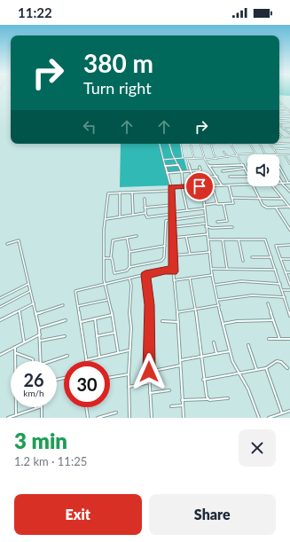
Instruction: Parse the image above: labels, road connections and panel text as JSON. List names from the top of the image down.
{
  "page": {
    "status": "11:22",
    "turn": ["380 m", "Turn right"],
    "speed": "26 km/h",
    "limit": "30",
    "heading": ["3 min", "1.2 km · 11:25"],
    "buttons": ["Exit", "Share"]
  }
}
